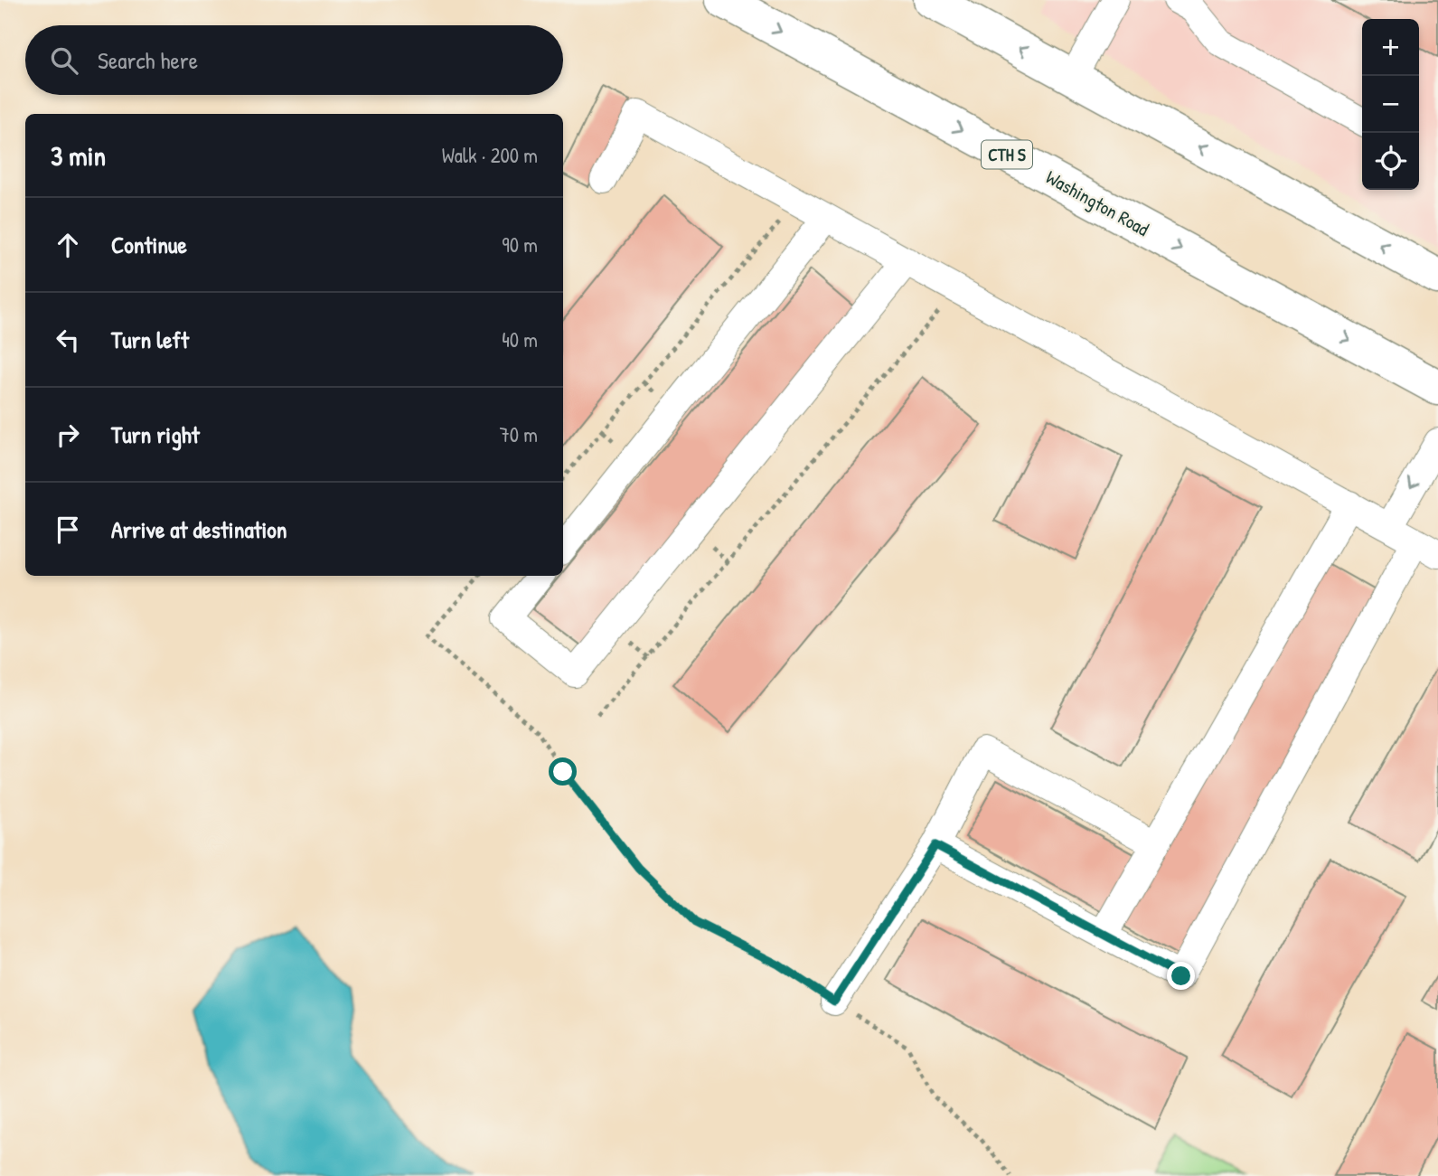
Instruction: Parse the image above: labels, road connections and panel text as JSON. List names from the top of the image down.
{
  "streets": {
    "main road": ["CTH S", "Washington Road"]
  },
  "page": {
    "map_buttons": ["+", "−"],
    "search": "Search here",
    "heading": ["3 min", "Walk · 200 m"],
    "list": [
      ["Continue", "90 m"],
      ["Turn left", "40 m"],
      ["Turn right", "70 m"],
      "Arrive at destination"
    ]
  }
}
